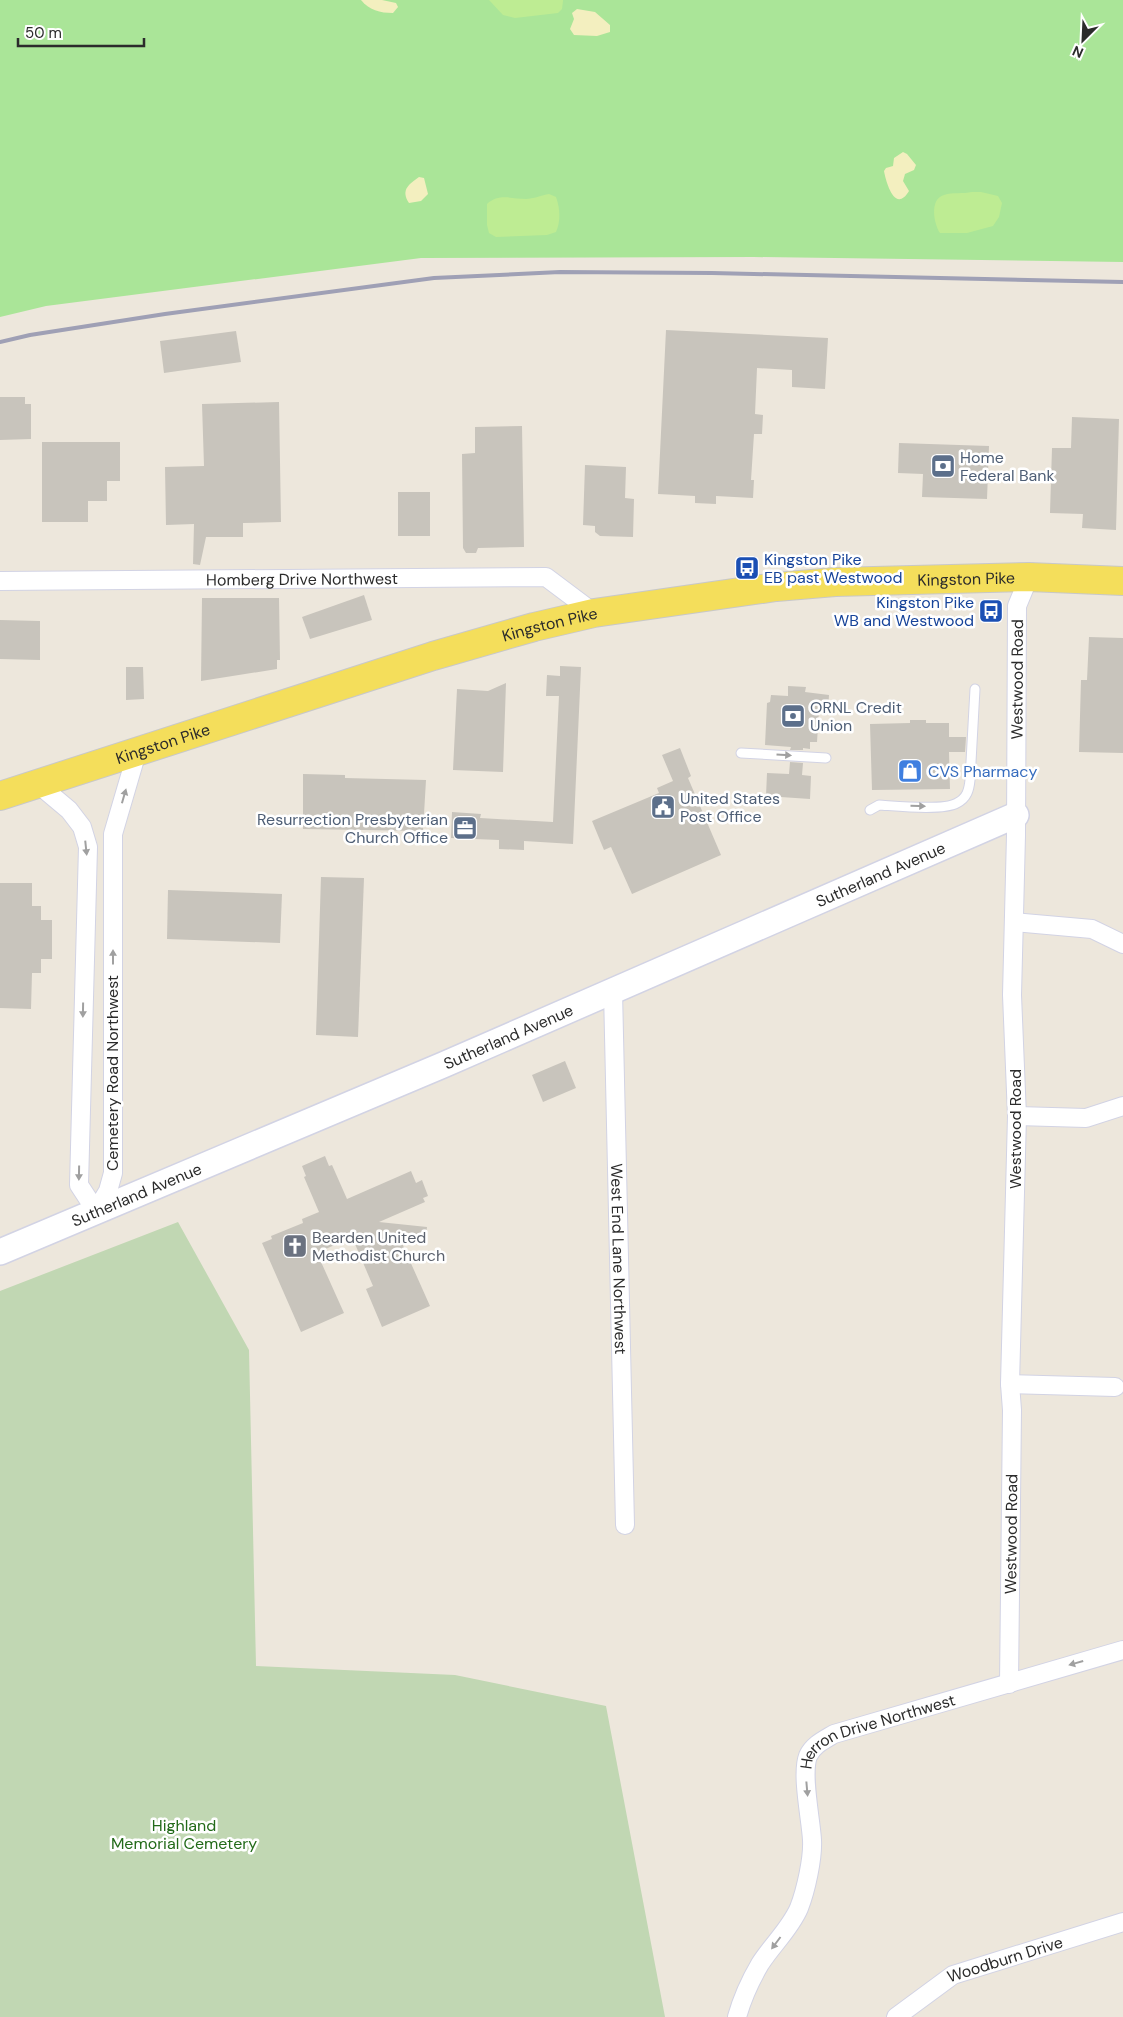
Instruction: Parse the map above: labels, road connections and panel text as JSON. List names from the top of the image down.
{
  "streets": {
    "main road": ["Kingston Pike"],
    "street": [
      "Homberg Drive Northwest",
      "Westwood Road",
      "Sutherland Avenue",
      "Cemetery Road Northwest",
      "West End Lane Northwest",
      "Herron Drive Northwest",
      "Woodburn Drive"
    ]
  },
  "crossings": [
    ["Homberg Drive Northwest", "Kingston Pike"],
    ["Kingston Pike", "Westwood Road"],
    ["Kingston Pike", "Cemetery Road Northwest"],
    ["Westwood Road", "Sutherland Avenue"],
    ["Westwood Road", "Herron Drive Northwest"],
    ["Sutherland Avenue", "Cemetery Road Northwest"],
    ["Sutherland Avenue", "West End Lane Northwest"]
  ],
  "one_way": ["Herron Drive Northwest"],
  "parks": ["Highland Memorial Cemetery"],
  "places": {
    "bank": ["Home Federal Bank", "ORNL Credit Union"],
    "bus stop": ["Kingston Pike EB past Westwood", "Kingston Pike WB and Westwood"],
    "shop": ["CVS Pharmacy"],
    "public building": ["United States Post Office"],
    "office": ["Resurrection Presbyterian Church Office"],
    "church": ["Bearden United Methodist Church"]
  },
  "scale_bar": "50 m",
  "north": "bottom left"
}
